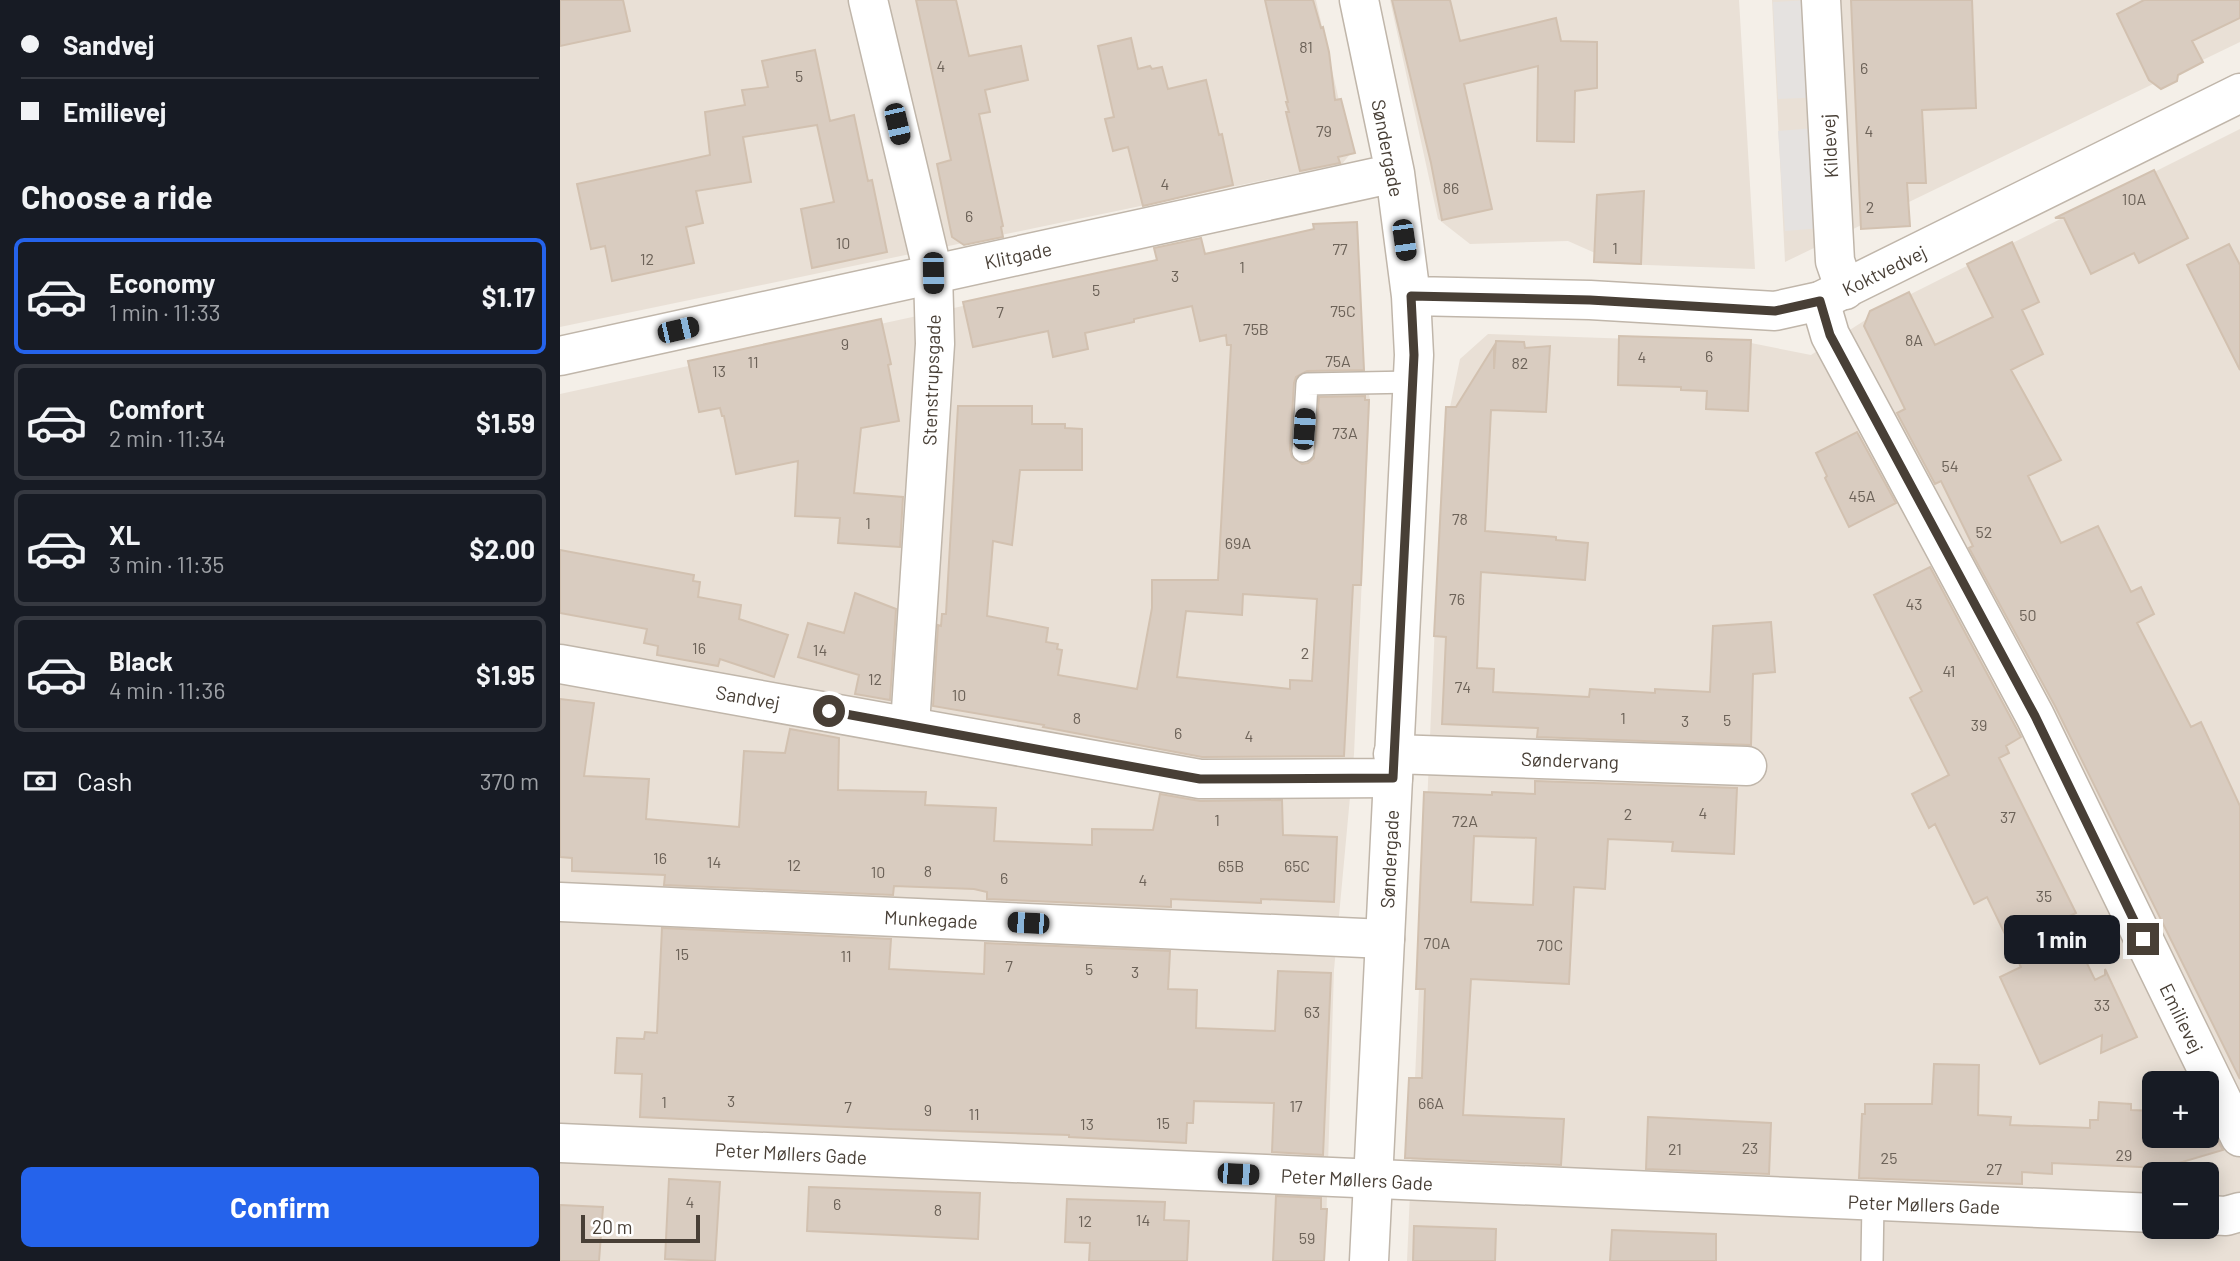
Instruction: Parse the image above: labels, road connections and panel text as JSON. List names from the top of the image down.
{
  "streets": {
    "street": [
      "Kildevej",
      "Søndergade",
      "Klitgade",
      "Koktvedvej",
      "Stenstrupsgade",
      "Sandvej",
      "Søndervang",
      "Munkegade",
      "Emilievej",
      "Peter Møllers Gade"
    ]
  },
  "crossings": [
    ["Kildevej", "Koktvedvej"],
    ["Kildevej", "Emilievej"],
    ["Søndergade", "Klitgade"],
    ["Søndergade", "Koktvedvej"],
    ["Søndergade", "Sandvej"],
    ["Søndergade", "Søndervang"],
    ["Søndergade", "Munkegade"],
    ["Søndergade", "Peter Møllers Gade"],
    ["Klitgade", "Stenstrupsgade"],
    ["Koktvedvej", "Emilievej"],
    ["Stenstrupsgade", "Sandvej"],
    ["Sandvej", "Søndervang"]
  ],
  "house_numbers": [
    "81",
    "4",
    "6",
    "5",
    "79",
    "4",
    "4",
    "86",
    "10A",
    "2",
    "6",
    "10",
    "1",
    "77",
    "12",
    "1",
    "3",
    "5",
    "75C",
    "7",
    "75B",
    "8A",
    "9",
    "6",
    "4",
    "75A",
    "11",
    "82",
    "13",
    "73A",
    "54",
    "45A",
    "78",
    "1",
    "52",
    "69A",
    "76",
    "43",
    "50",
    "16",
    "14",
    "2",
    "41",
    "12",
    "74",
    "10",
    "8",
    "1",
    "5",
    "3",
    "39",
    "6",
    "4",
    "4",
    "2",
    "37",
    "1",
    "72A",
    "16",
    "14",
    "12",
    "65B",
    "65C",
    "8",
    "10",
    "6",
    "4",
    "35",
    "70A",
    "70C",
    "15",
    "11",
    "7",
    "5",
    "3",
    "33",
    "63",
    "3",
    "1",
    "66A",
    "17",
    "7",
    "9",
    "11",
    "15",
    "13",
    "23",
    "21",
    "29",
    "25",
    "27",
    "4",
    "6",
    "8",
    "14",
    "12",
    "59"
  ],
  "scale_bar": "20 m",
  "page": {
    "banner": ["Sandvej", "Emilievej"],
    "heading": "Choose a ride",
    "list": [
      {
        "name": "Economy",
        "note": "1 min · 11:33",
        "value": "$1.17"
      },
      {
        "name": "Comfort",
        "note": "2 min · 11:34",
        "value": "$1.59"
      },
      {
        "name": "XL",
        "note": "3 min · 11:35",
        "value": "$2.00"
      },
      {
        "name": "Black",
        "note": "4 min · 11:36",
        "value": "$1.95"
      }
    ],
    "pay": ["Cash", "370 m"],
    "bubble": "1 min",
    "map_buttons": ["+", "−"],
    "buttons": "Confirm",
    "scale": "20 m"
  }
}
